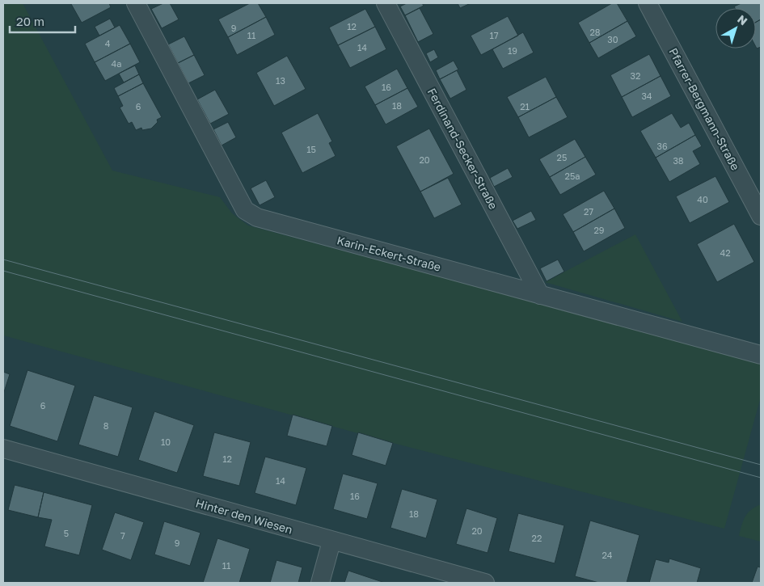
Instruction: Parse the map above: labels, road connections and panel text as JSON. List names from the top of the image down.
{
  "streets": {
    "street": [
      "Pfarrer-Bergmann-Straße",
      "Ferdinand-Secker-Straße",
      "Karin-Eckert-Straße",
      "Hinter den Wiesen"
    ]
  },
  "crossings": [
    ["Ferdinand-Secker-Straße", "Karin-Eckert-Straße"]
  ],
  "house_numbers": [
    "12",
    "9",
    "28",
    "11",
    "17",
    "30",
    "4",
    "14",
    "19",
    "4a",
    "32",
    "13",
    "16",
    "34",
    "18",
    "6",
    "21",
    "36",
    "15",
    "25",
    "20",
    "38",
    "25a",
    "40",
    "27",
    "29",
    "42",
    "6",
    "8",
    "10",
    "12",
    "14",
    "16",
    "18",
    "20",
    "5",
    "7",
    "22",
    "9",
    "24",
    "11"
  ],
  "scale_bar": "20 m",
  "north": "top right"
}
